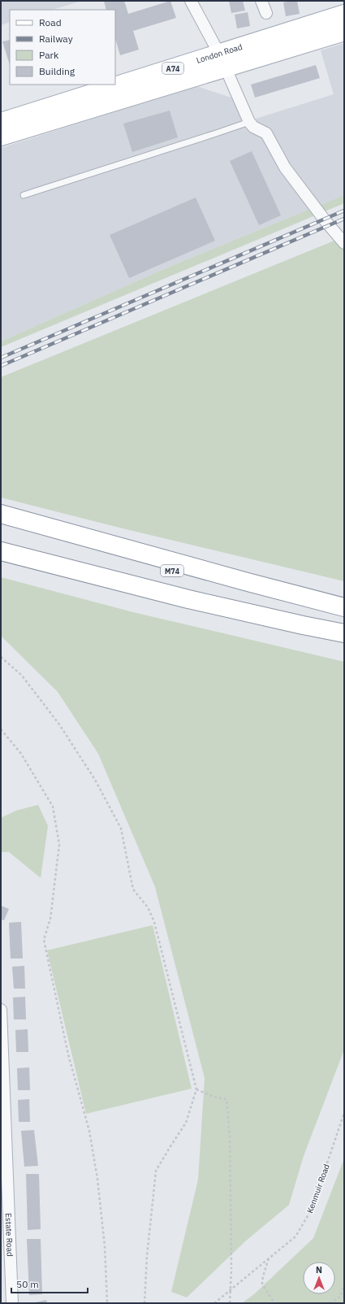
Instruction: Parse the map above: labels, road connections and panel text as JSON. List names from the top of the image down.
{
  "streets": {
    "main road": ["London Road", "A74", "M74"],
    "street": ["Estate Road"],
    "path": ["Kenmuir Road"]
  },
  "legend": [
    "Road",
    "Railway",
    "Park",
    "Building"
  ],
  "scale_bar": "50 m",
  "north": "top"
}
